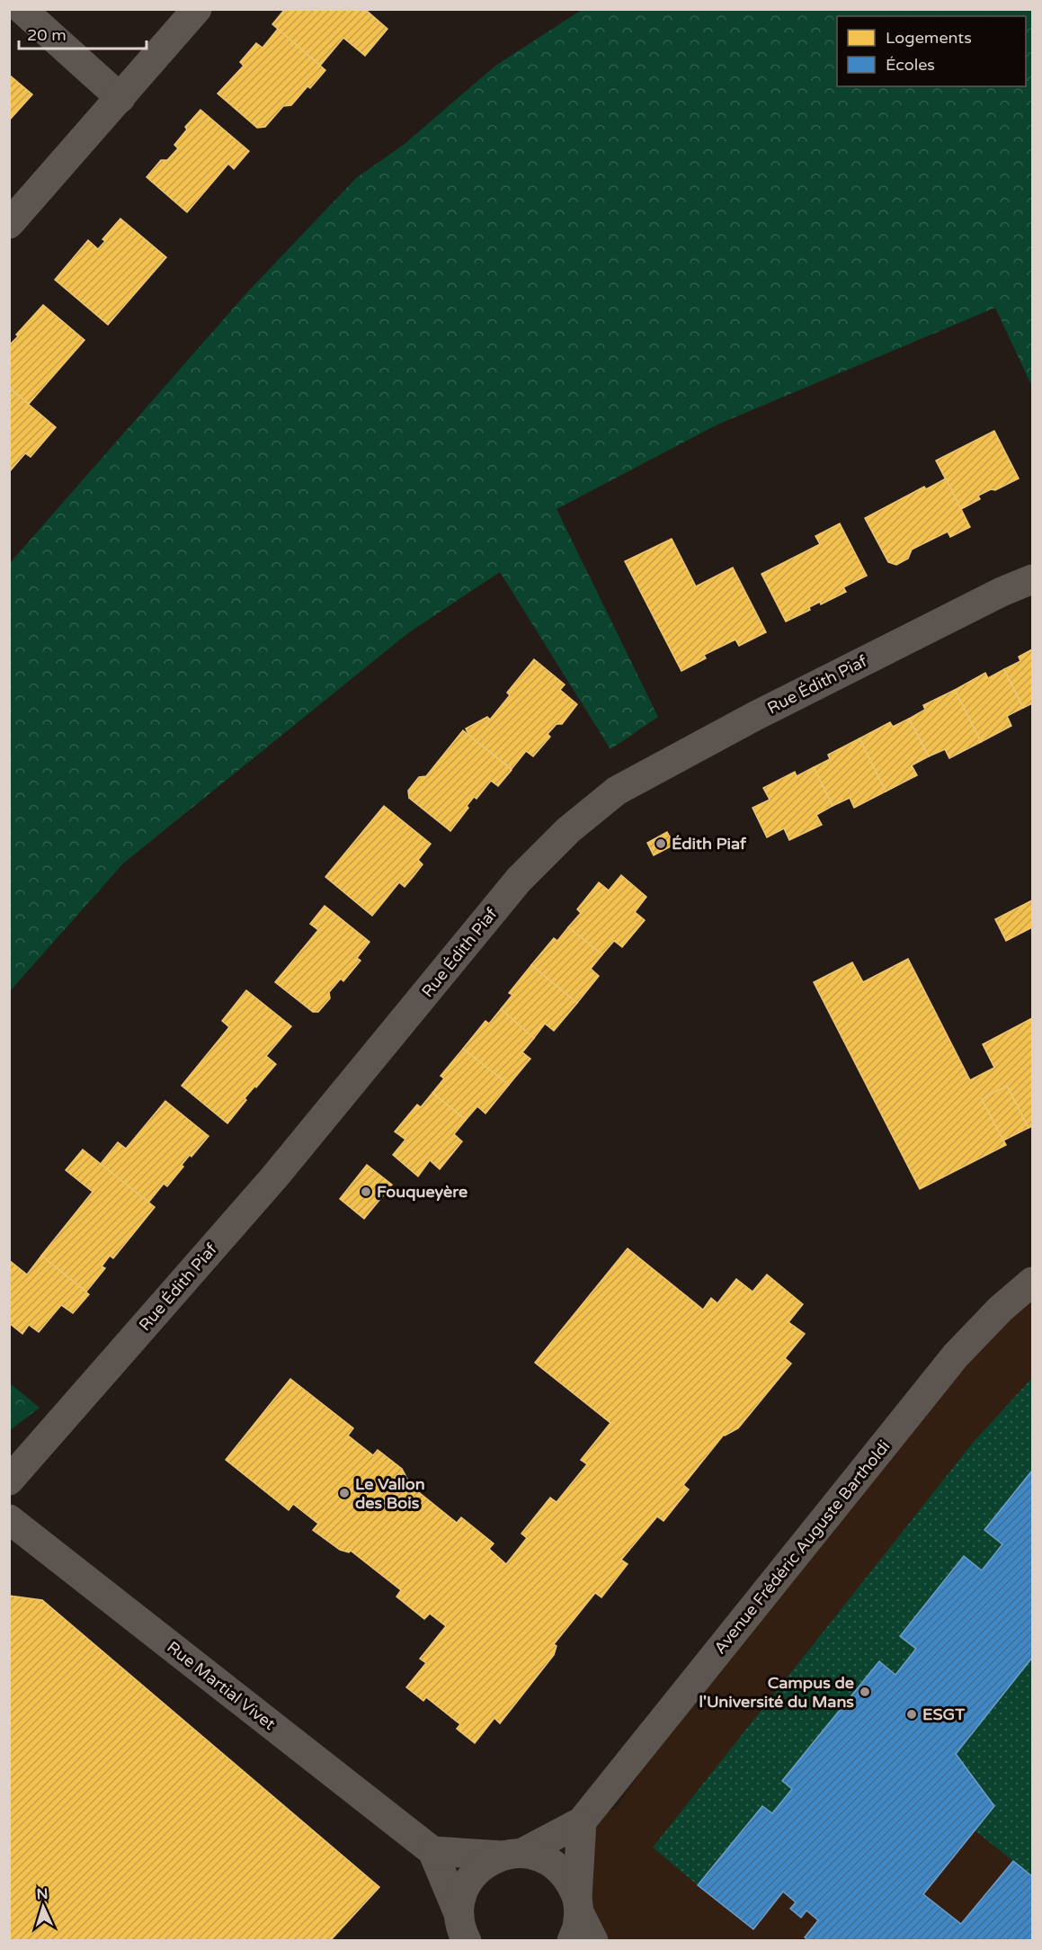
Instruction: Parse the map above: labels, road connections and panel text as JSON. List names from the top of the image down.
{
  "streets": {
    "street": ["Rue Édith Piaf", "Avenue Frédéric Auguste Bartholdi", "Rue Martial Vivet"]
  },
  "crossings": [
    ["Avenue Frédéric Auguste Bartholdi", "Rue Martial Vivet"]
  ],
  "places": [
    "Édith Piaf",
    "Fouqueyère",
    "Le Vallon des Bois",
    "Campus de l'Université du Mans",
    "ESGT"
  ],
  "legend": ["Logements", "Écoles"],
  "scale_bar": "20 m",
  "north": "top"
}
